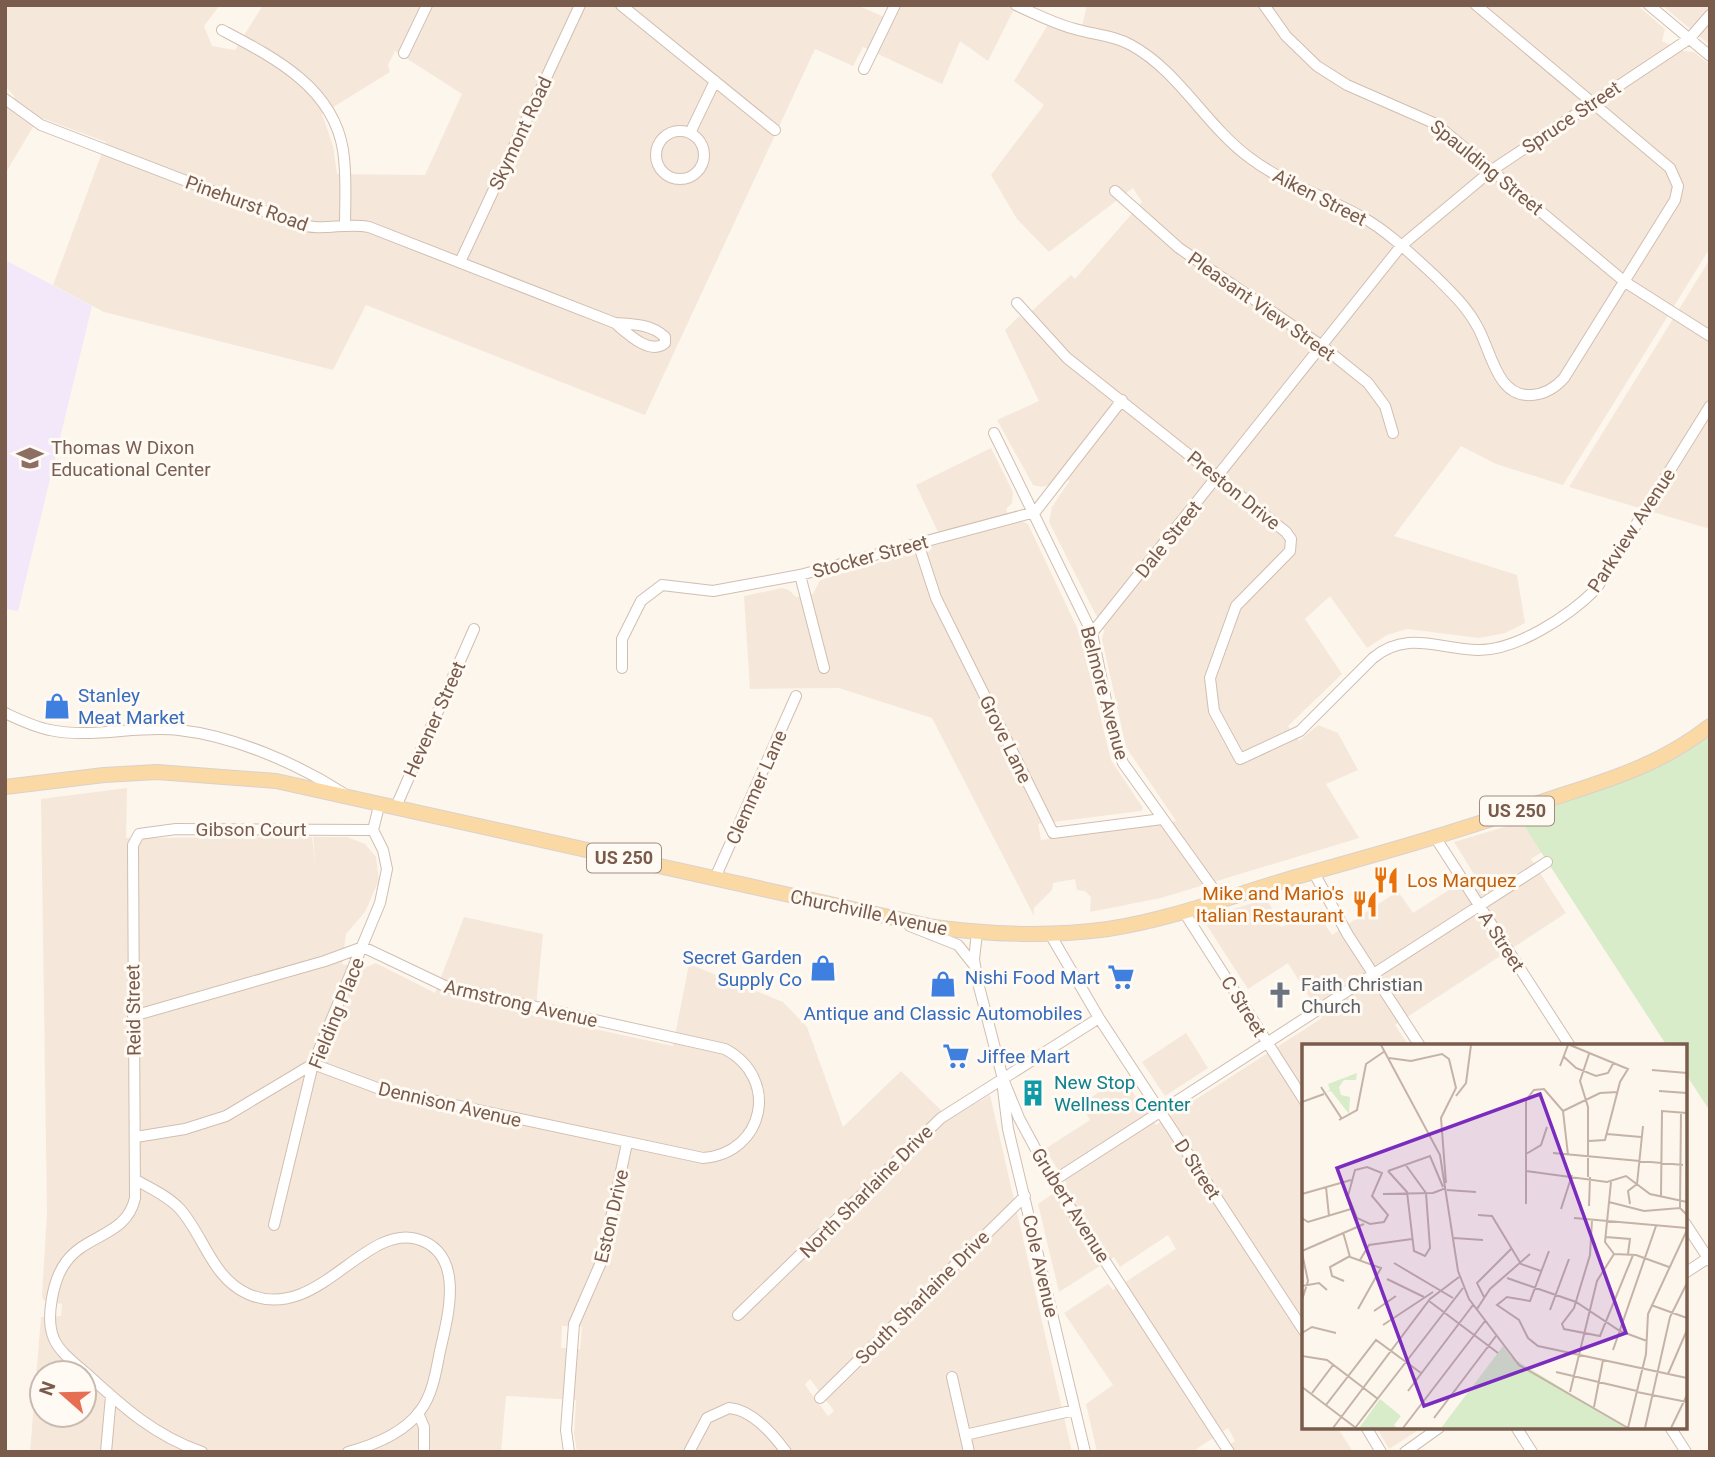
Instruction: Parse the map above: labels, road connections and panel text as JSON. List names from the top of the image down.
{
  "streets": {
    "main road": ["US 250", "Churchville Avenue"],
    "street": [
      "Spruce Street",
      "Skymont Road",
      "Spaulding Street",
      "Aiken Street",
      "Pinehurst Road",
      "Pleasant View Street",
      "Preston Drive",
      "Parkview Avenue",
      "Dale Street",
      "Stocker Street",
      "Belmore Avenue",
      "Hevener Street",
      "Grove Lane",
      "Clemmer Lane",
      "Gibson Court",
      "A Street",
      "Armstrong Avenue",
      "C Street",
      "Reid Street",
      "Fielding Place",
      "Dennison Avenue",
      "D Street",
      "North Sharlaine Drive",
      "Grubert Avenue",
      "Eston Drive",
      "Cole Avenue",
      "South Sharlaine Drive"
    ]
  },
  "crossings": [
    ["Spruce Street", "Spaulding Street"],
    ["Spruce Street", "Aiken Street"],
    ["Spruce Street", "Pleasant View Street"],
    ["Spruce Street", "Dale Street"],
    ["Skymont Road", "Pinehurst Road"],
    ["Spaulding Street", "Aiken Street"],
    ["Pleasant View Street", "Dale Street"],
    ["Preston Drive", "Parkview Avenue"],
    ["Preston Drive", "Dale Street"],
    ["Dale Street", "Belmore Avenue"],
    ["Stocker Street", "Belmore Avenue"],
    ["Stocker Street", "Grove Lane"],
    ["Belmore Avenue", "Grove Lane"],
    ["Belmore Avenue", "Churchville Avenue"],
    ["Hevener Street", "Churchville Avenue"],
    ["Clemmer Lane", "Churchville Avenue"],
    ["Gibson Court", "Reid Street"],
    ["Gibson Court", "Fielding Place"],
    ["Churchville Avenue", "A Street"],
    ["Churchville Avenue", "C Street"],
    ["Churchville Avenue", "D Street"],
    ["Churchville Avenue", "Grubert Avenue"],
    ["Armstrong Avenue", "Fielding Place"],
    ["Armstrong Avenue", "Dennison Avenue"],
    ["Fielding Place", "Dennison Avenue"],
    ["Dennison Avenue", "Eston Drive"],
    ["D Street", "North Sharlaine Drive"],
    ["North Sharlaine Drive", "Grubert Avenue"],
    ["North Sharlaine Drive", "Cole Avenue"],
    ["Grubert Avenue", "Cole Avenue"],
    ["Cole Avenue", "South Sharlaine Drive"]
  ],
  "places": {
    "school or university": ["Thomas W Dixon Educational Center"],
    "shop": ["Stanley Meat Market", "Secret Garden Supply Co", "Antique and Classic Automobiles"],
    "restaurant": ["Los Marquez", "Mike and Mario's Italian Restaurant"],
    "supermarket": ["Nishi Food Mart", "Jiffee Mart"],
    "church": ["Faith Christian Church"],
    "building": ["New Stop Wellness Center"]
  },
  "north": "left"
}
